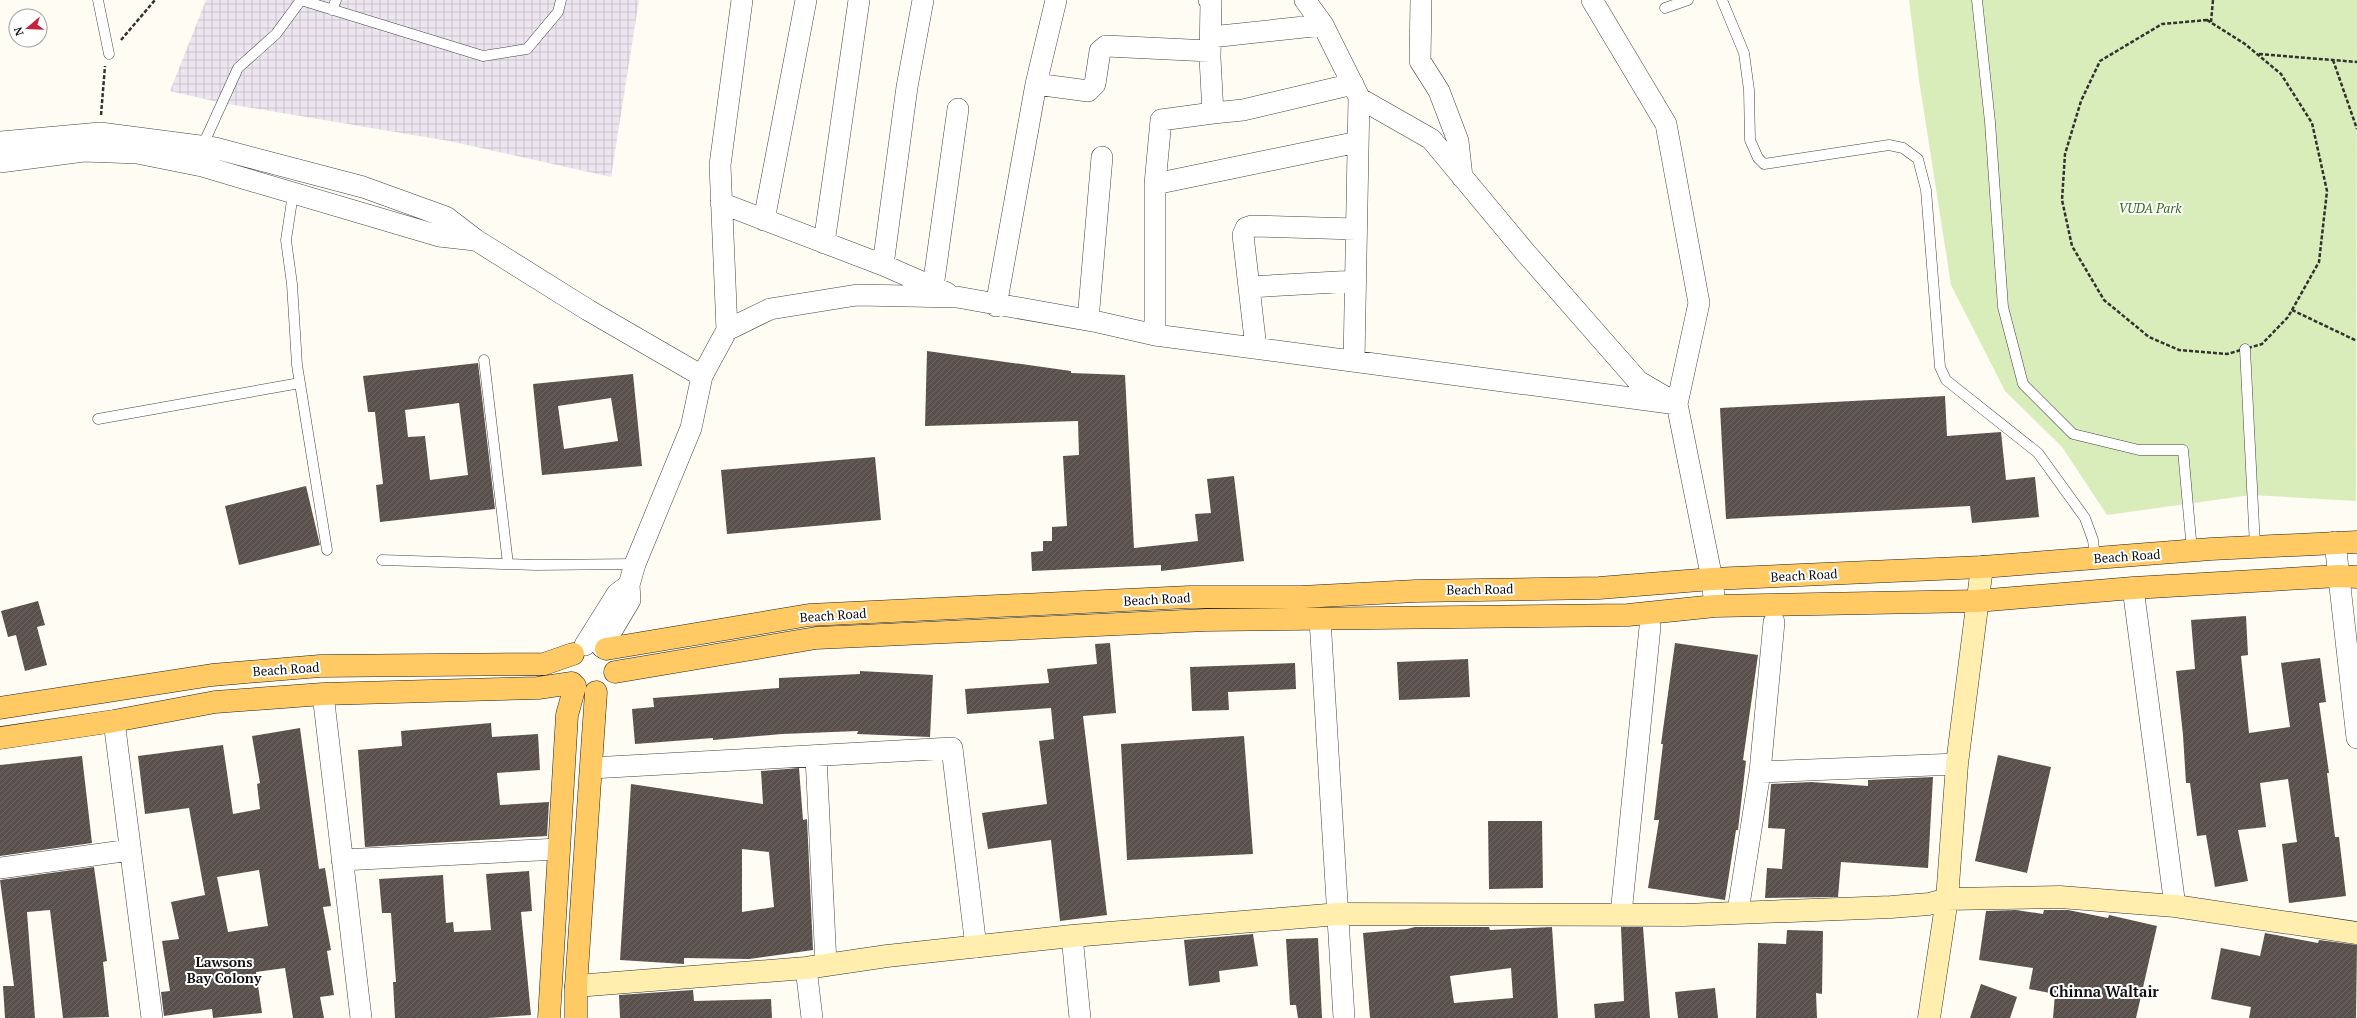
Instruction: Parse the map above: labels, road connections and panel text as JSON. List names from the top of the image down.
{
  "streets": {
    "main road": ["Beach Road"]
  },
  "districts": ["Lawsons Bay Colony", "Chinna Waltair"],
  "parks": ["VUDA Park"],
  "north": "left"
}
